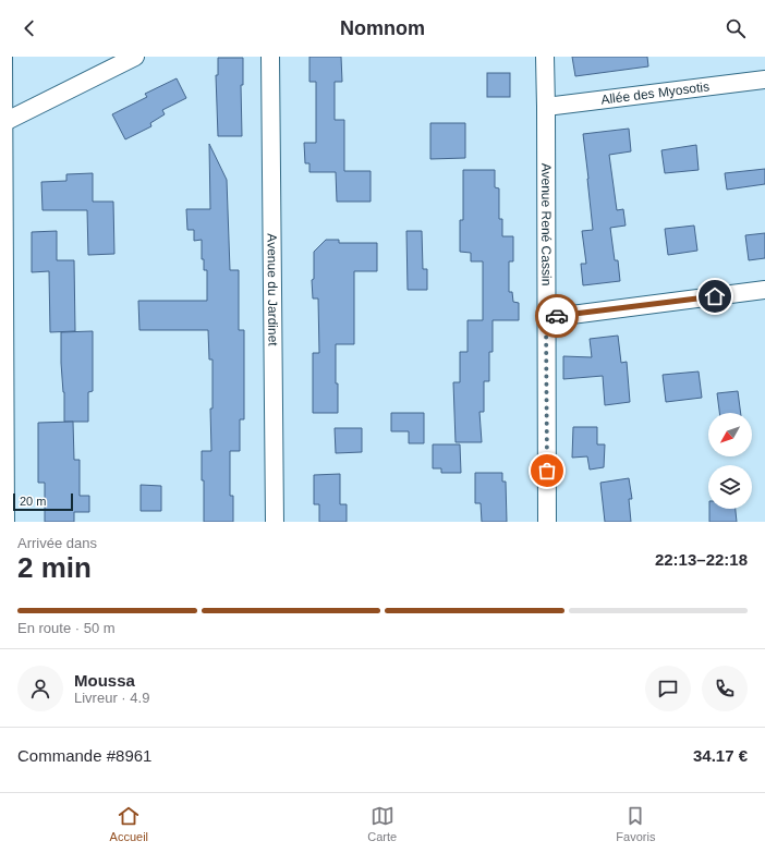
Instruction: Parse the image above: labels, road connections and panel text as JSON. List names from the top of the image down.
{
  "streets": {
    "street": ["Allée des Myosotis", "Avenue René Cassin", "Avenue du Jardinet"]
  },
  "crossings": [
    ["Allée des Myosotis", "Avenue René Cassin"]
  ],
  "scale_bar": "20 m",
  "north": "bottom left",
  "page": {
    "header": "Nomnom",
    "scale": "20 m",
    "heading": ["2 min", "Arrivée dans", "22:13–22:18"],
    "panel": [
      "Moussa",
      "Livreur · 4.9",
      "Commande #8961",
      "34.17 €"
    ],
    "bar": "En route · 50 m",
    "tabs": ["Accueil", "Carte", "Favoris"]
  }
}
